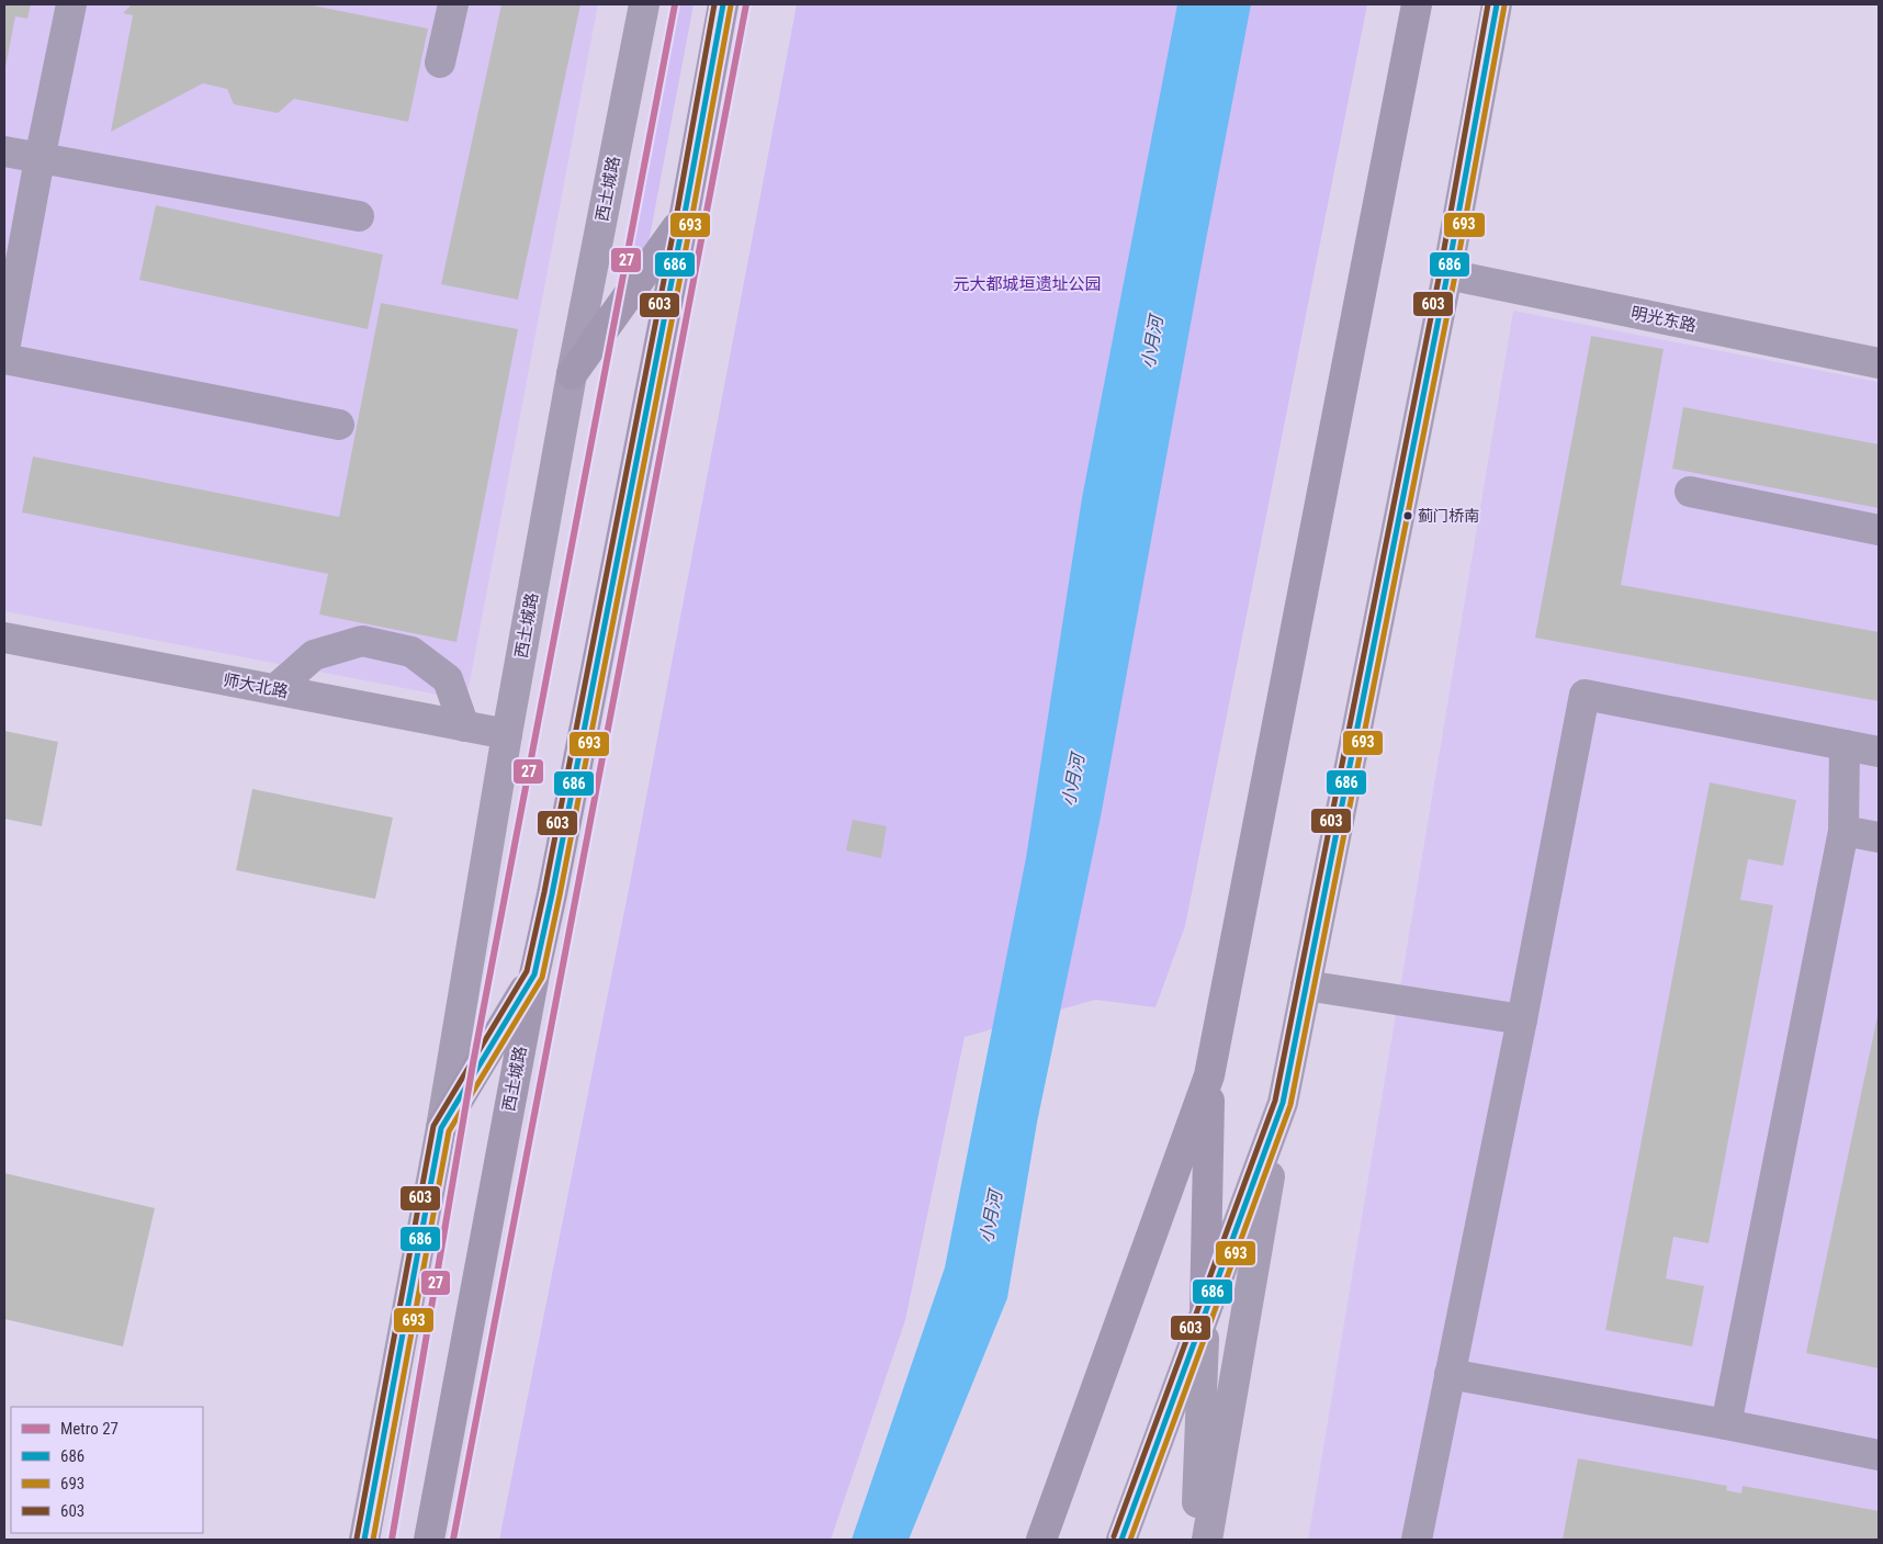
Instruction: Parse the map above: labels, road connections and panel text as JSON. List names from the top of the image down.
{
  "streets": {
    "highway": ["西土城路"],
    "street": ["明光东路", "师大北路"]
  },
  "crossings": [
    ["西土城路", "师大北路"]
  ],
  "water": ["小月河"],
  "parks": ["元大都城垣遗址公园"],
  "places": ["蓟门桥南"],
  "lines": [
    "metro line 27",
    "transit line 686",
    "transit line 603",
    "transit line 693"
  ],
  "legend": [
    "Metro 27",
    "686",
    "693",
    "603"
  ]
}
